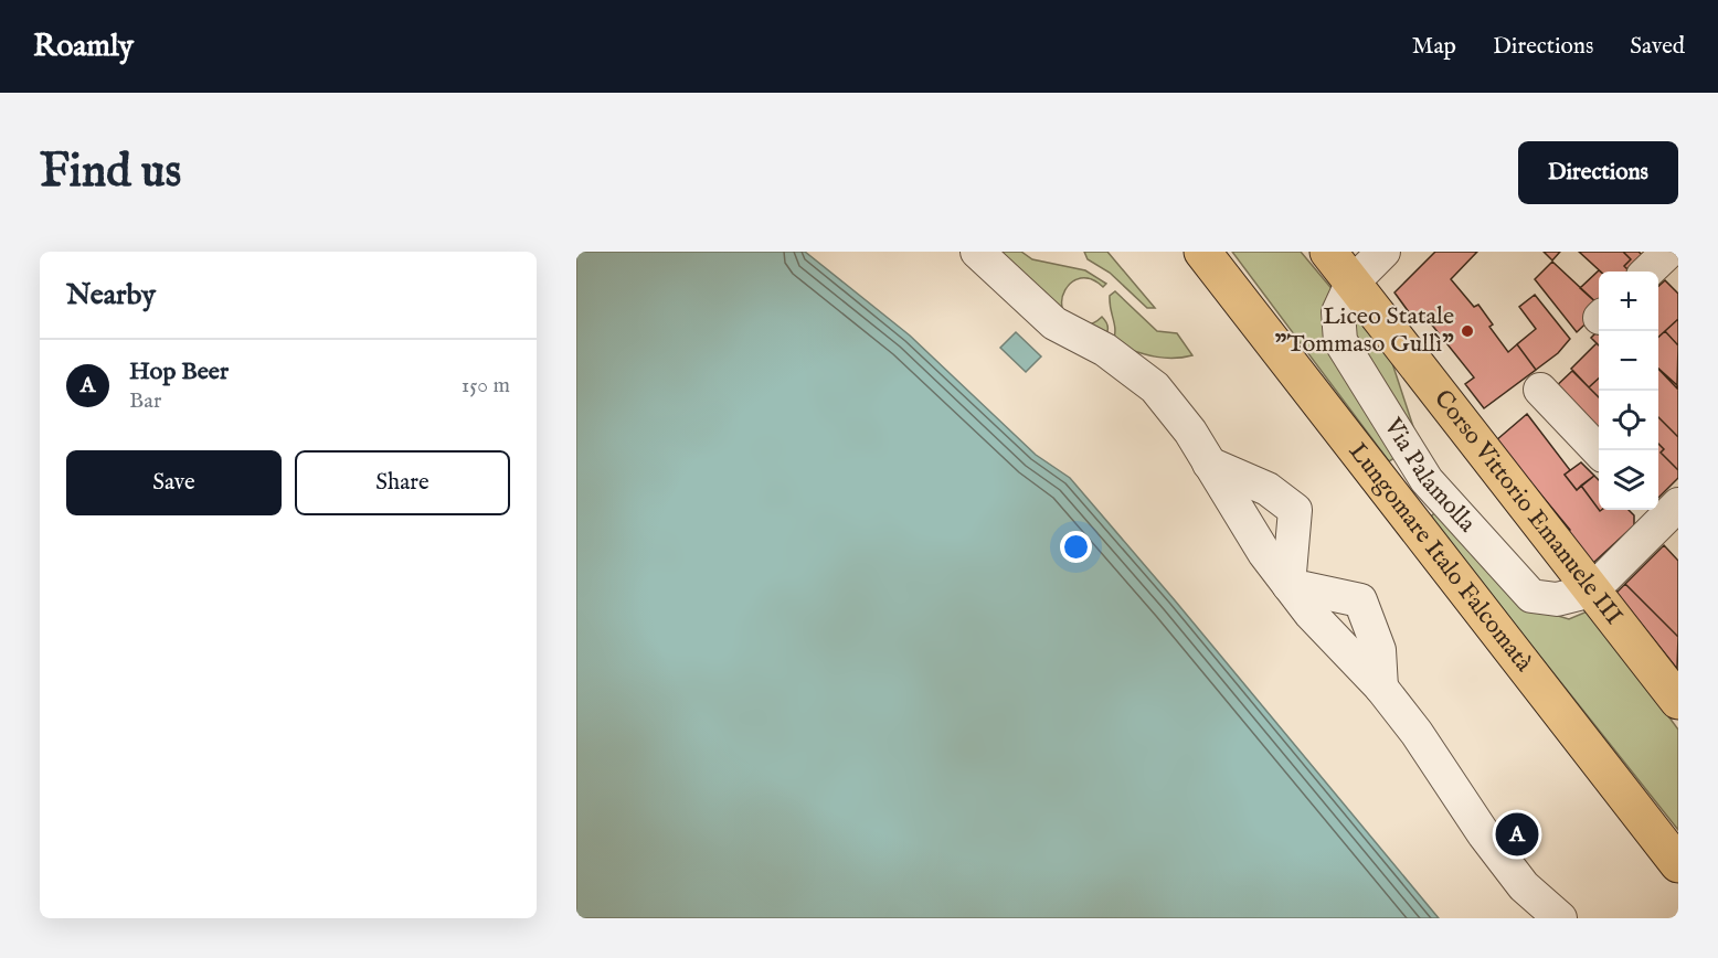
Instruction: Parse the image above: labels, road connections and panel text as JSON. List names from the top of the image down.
{
  "streets": {
    "main road": ["Corso Vittorio Emanuele III", "Lungomare Italo Falcomatà"],
    "street": ["Via Palamolla"]
  },
  "crossings": [
    ["Via Palamolla", "Corso Vittorio Emanuele III"]
  ],
  "places": ["Liceo Statale \"Tommaso Gullì\""],
  "page": {
    "header": "Roamly",
    "nav": ["Map", "Directions", "Saved"],
    "buttons": [
      "Directions",
      ["Save", "Share"]
    ],
    "title": "Find us",
    "heading": "Nearby",
    "map_buttons": ["+", "−"],
    "list": [
      {
        "mark": "A",
        "name": "Hop Beer",
        "note": "Bar",
        "value": "150 m"
      }
    ],
    "pins": "A"
  }
}
